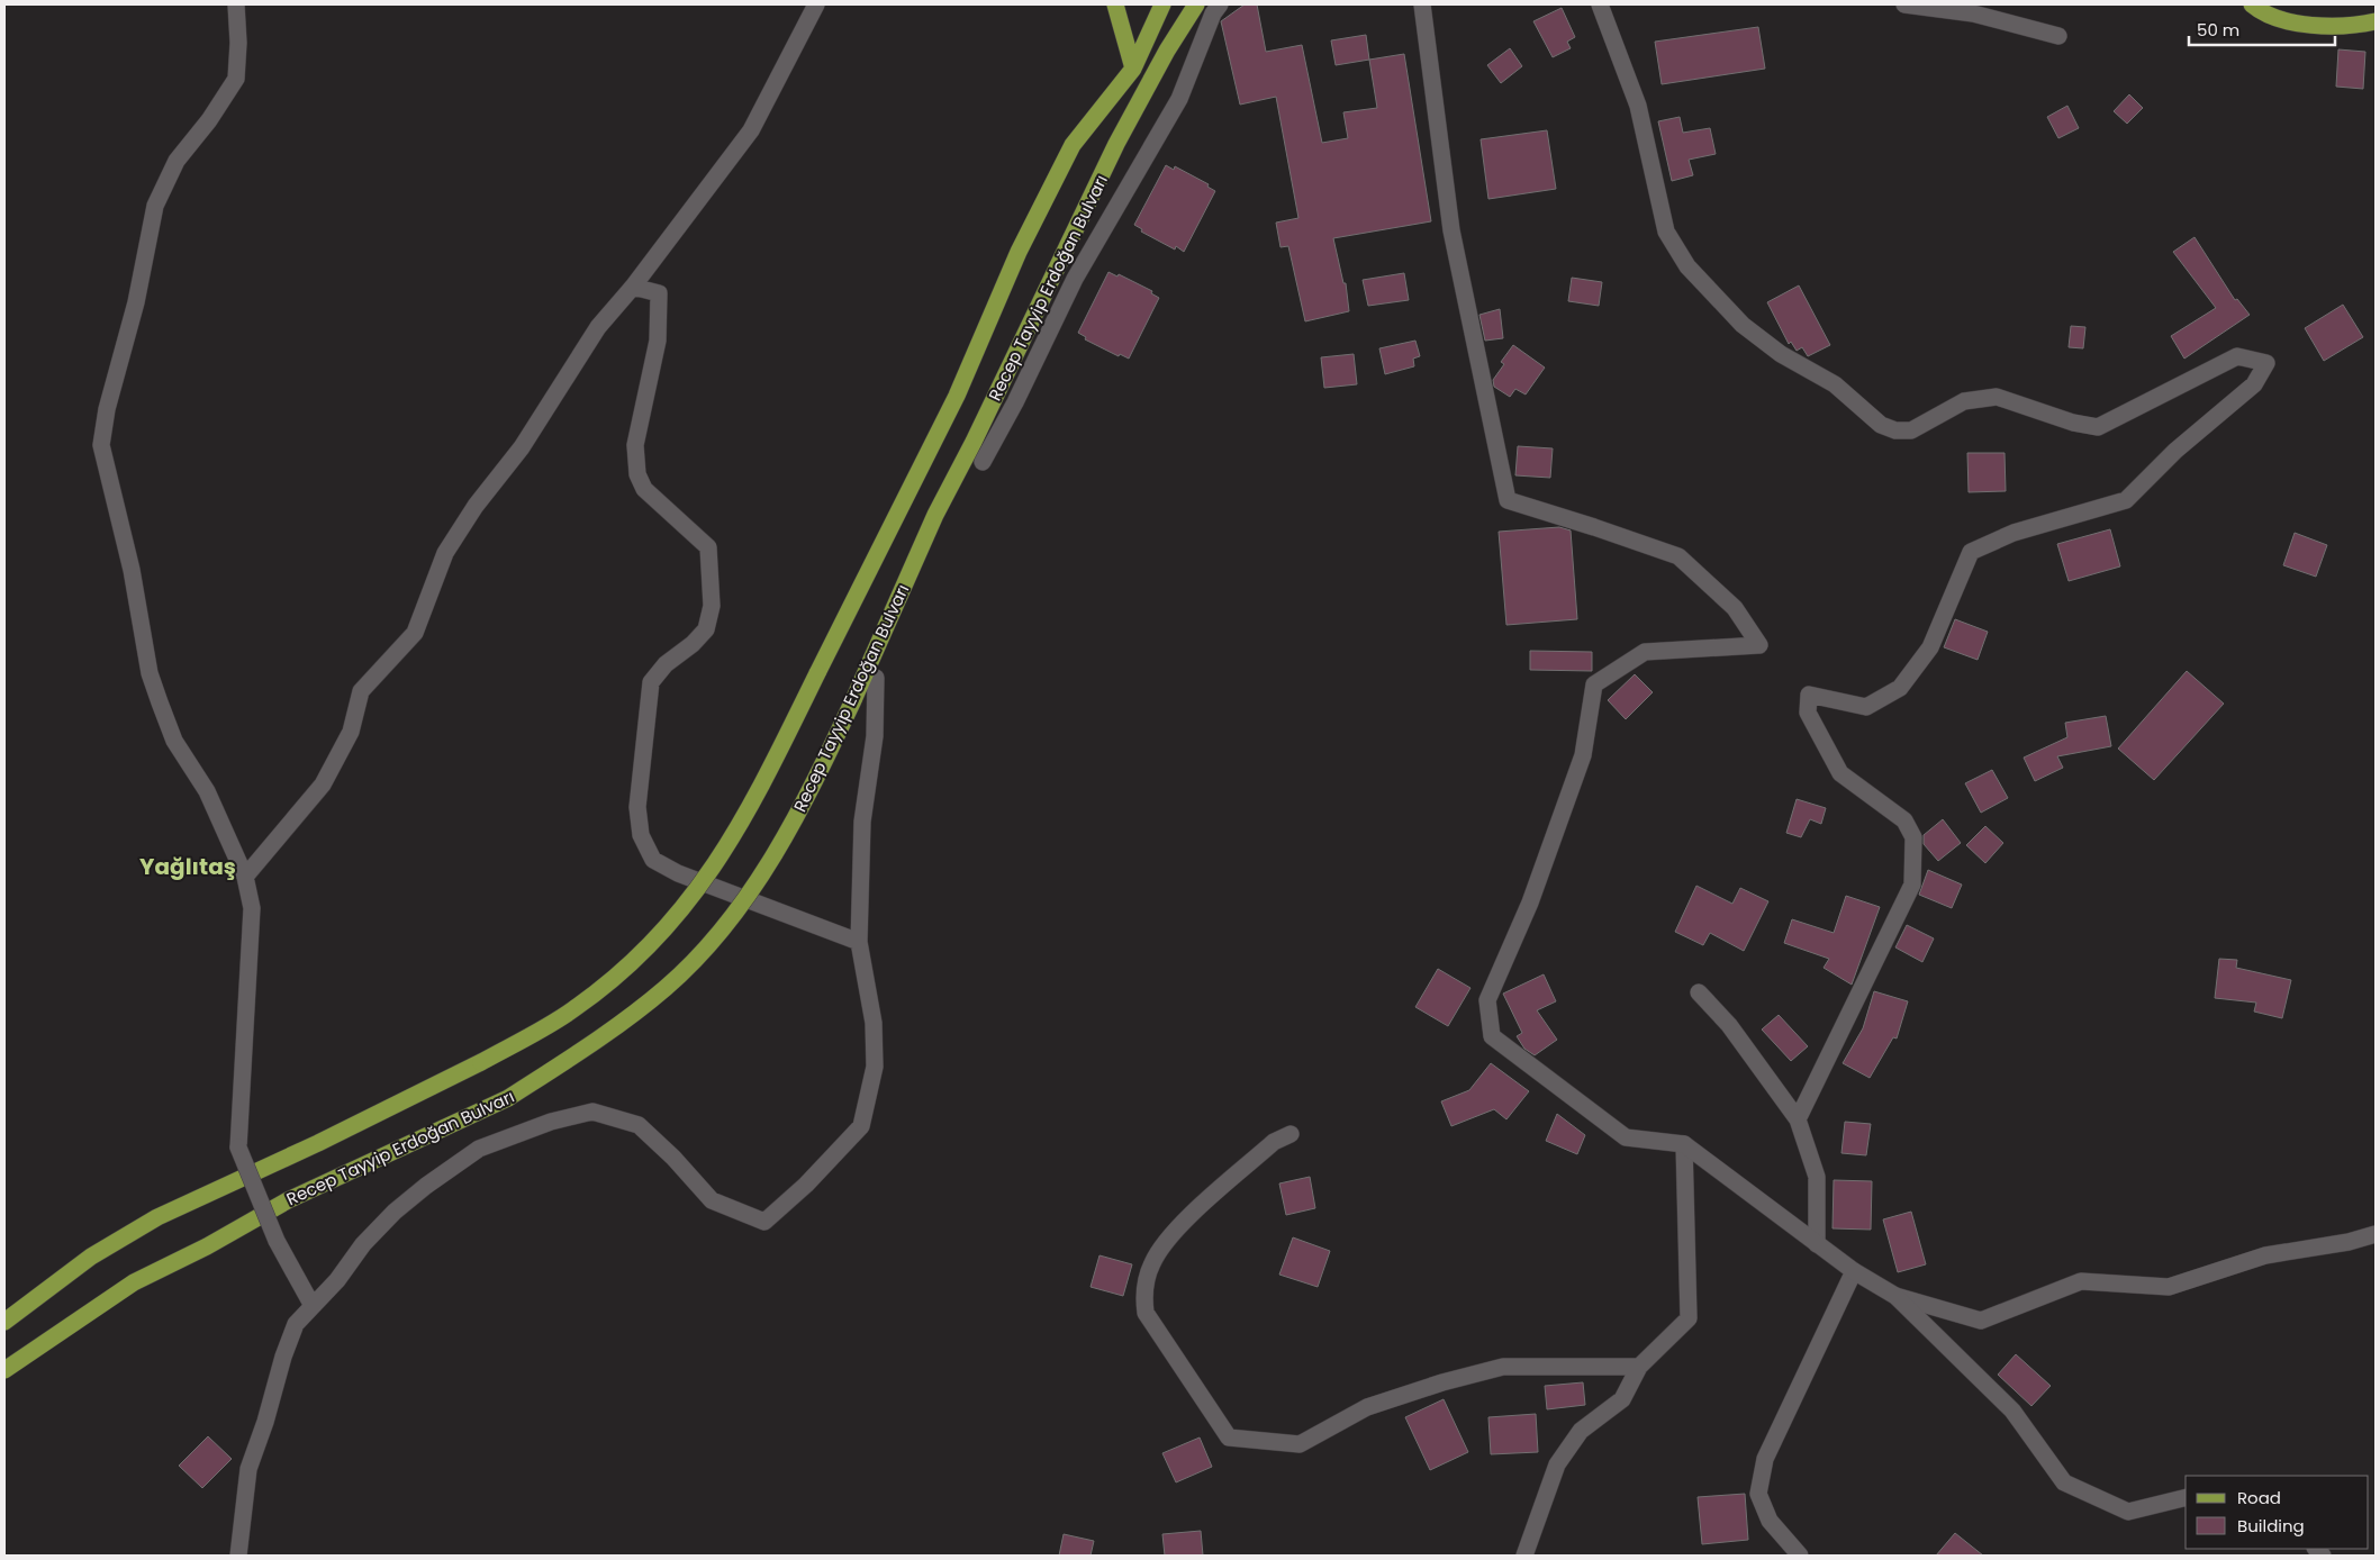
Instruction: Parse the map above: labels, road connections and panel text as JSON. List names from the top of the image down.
{
  "streets": {
    "main road": ["Recep Tayyip Erdoğan Bulvarı"]
  },
  "districts": ["Yağlıtaş"],
  "legend": ["Road", "Building"],
  "scale_bar": "50 m"
}
